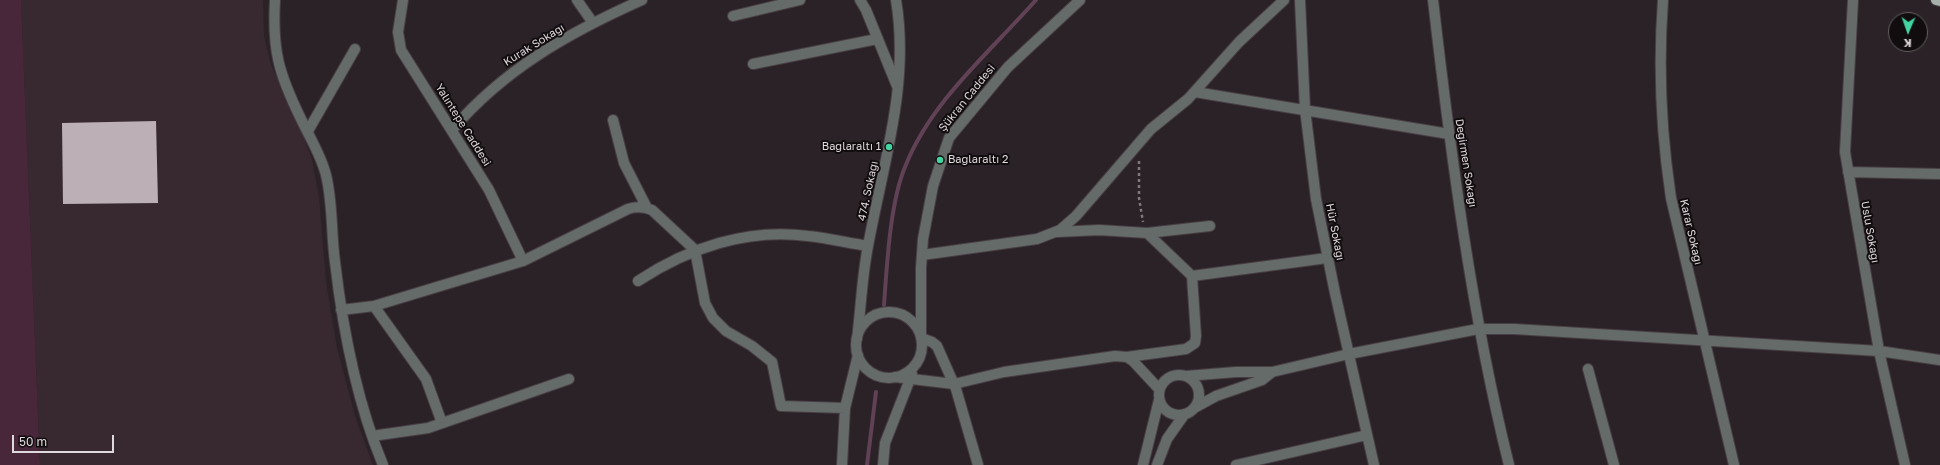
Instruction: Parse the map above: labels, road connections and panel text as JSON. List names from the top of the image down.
{
  "streets": {
    "street": [
      "Kurak Sokağı",
      "Şükran Caddesi",
      "Yalıntepe Caddesi",
      "Değirmen Sokağı",
      "474. Sokağı",
      "Hür Sokağı",
      "Karar Sokağı",
      "Uslu Sokağı"
    ]
  },
  "crossings": [
    ["Kurak Sokağı", "Yalıntepe Caddesi"],
    ["Şükran Caddesi", "474. Sokağı"]
  ],
  "places": ["Bağlaraltı 1", "Bağlaraltı 2"],
  "scale_bar": "50 m",
  "north": "bottom"
}
